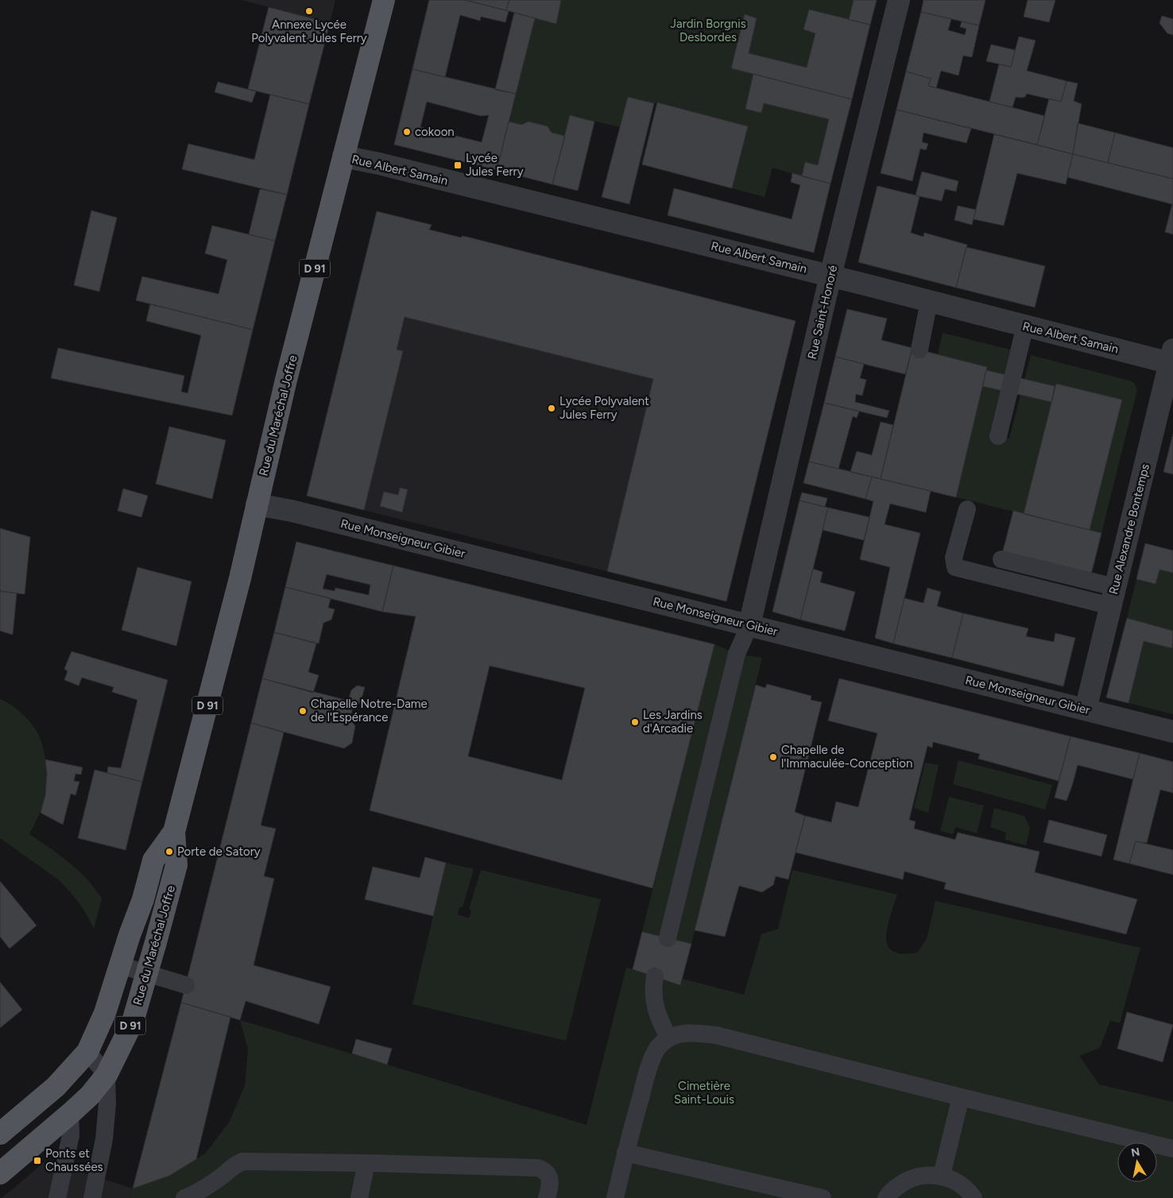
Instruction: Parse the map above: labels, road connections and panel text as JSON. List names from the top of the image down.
{
  "streets": {
    "main road": ["D 91", "Rue du Maréchal Joffre"],
    "street": [
      "Rue Albert Samain",
      "Rue Saint-Honoré",
      "Rue Alexandre Bontemps",
      "Rue Monseigneur Gibier"
    ]
  },
  "crossings": [
    ["Rue Albert Samain", "Rue Saint-Honoré"],
    ["Rue Albert Samain", "Rue du Maréchal Joffre"],
    ["Rue Albert Samain", "Rue Alexandre Bontemps"],
    ["Rue Saint-Honoré", "Rue Monseigneur Gibier"],
    ["Rue du Maréchal Joffre", "Rue Monseigneur Gibier"],
    ["Rue Alexandre Bontemps", "Rue Monseigneur Gibier"]
  ],
  "parks": ["Jardin Borgnis Desbordes", "Cimetière Saint-Louis"],
  "places": {
    "other": [
      "Annexe Lycée Polyvalent Jules Ferry",
      "cokoon",
      "Lycée Polyvalent Jules Ferry",
      "Chapelle Notre-Dame de l'Espérance",
      "Les Jardins d'Arcadie",
      "Chapelle de l'Immaculée-Conception",
      "Porte de Satory"
    ],
    "transit": ["Lycée Jules Ferry", "Ponts et Chaussées"]
  },
  "north": "top"
}
